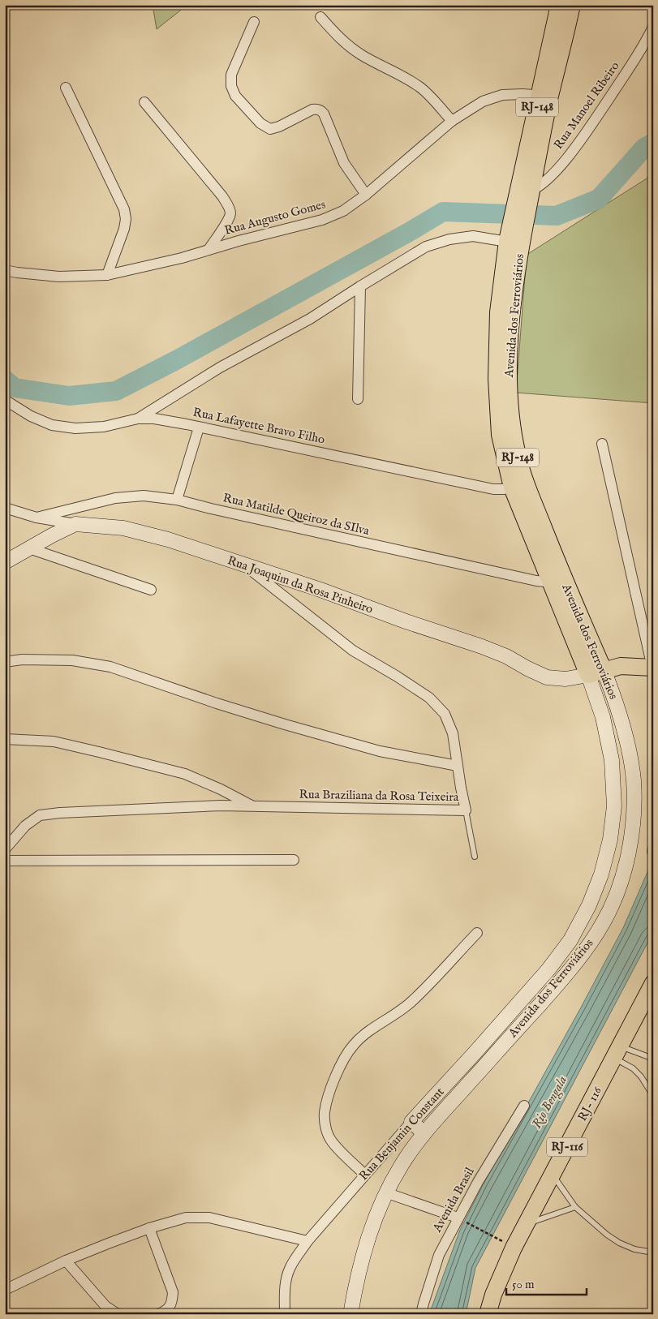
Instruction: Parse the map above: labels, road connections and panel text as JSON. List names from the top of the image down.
{
  "streets": {
    "main road": [
      "RJ-148",
      "Avenida dos Ferroviários",
      "Rua Joaquim da Rosa Pinheiro",
      "RJ- 116",
      "Rua Benjamin Constant",
      "RJ-116"
    ],
    "street": [
      "Rua Manoel Ribeiro",
      "Rua Augusto Gomes",
      "Rua Lafayette Bravo Filho",
      "Rua Matilde Queiroz da SIlva",
      "Rua Braziliana da Rosa Teixeira",
      "Avenida Brasil"
    ]
  },
  "crossings": [
    ["RJ-148", "Rua Augusto Gomes"],
    ["RJ-148", "Avenida dos Ferroviários"],
    ["RJ-148", "Rua Lafayette Bravo Filho"],
    ["RJ-148", "Rua Matilde Queiroz da SIlva"],
    ["RJ-148", "Rua Joaquim da Rosa Pinheiro"],
    ["RJ-148", "Rua Benjamin Constant"],
    ["Avenida dos Ferroviários", "Rua Matilde Queiroz da SIlva"],
    ["Rua Matilde Queiroz da SIlva", "Rua Joaquim da Rosa Pinheiro"],
    ["Rua Joaquim da Rosa Pinheiro", "Rua Braziliana da Rosa Teixeira"],
    ["Rua Joaquim da Rosa Pinheiro", "Rua Benjamin Constant"]
  ],
  "water": ["Rio Bengala"],
  "scale_bar": "50 m"
}
